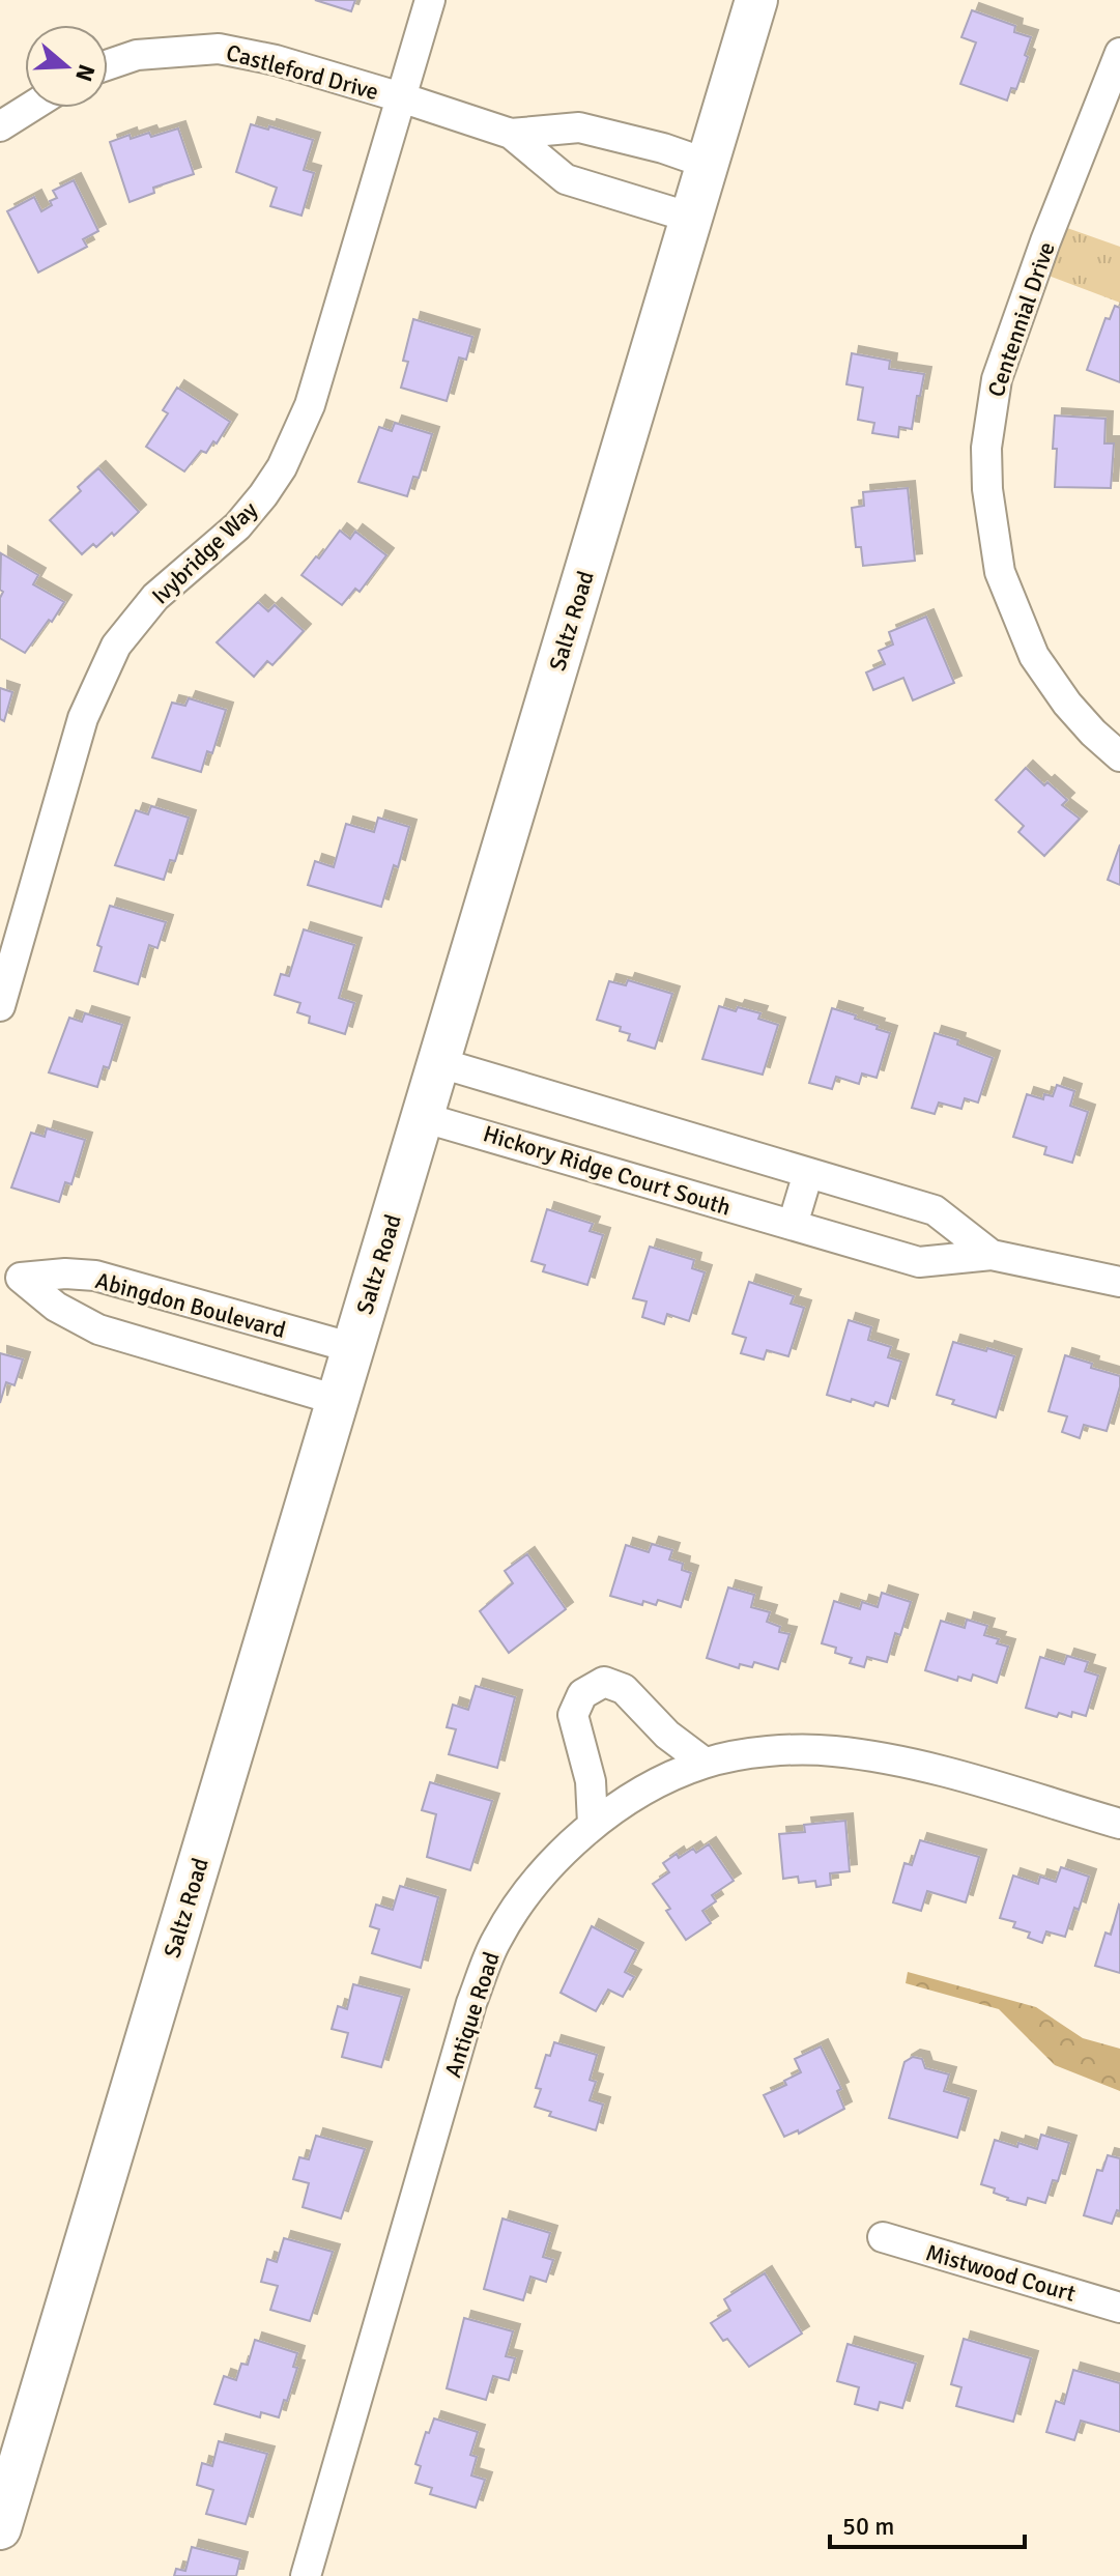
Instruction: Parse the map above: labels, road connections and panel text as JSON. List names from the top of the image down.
{
  "streets": {
    "street": [
      "Castleford Drive",
      "Centennial Drive",
      "Ivybridge Way",
      "Saltz Road",
      "Hickory Ridge Court South",
      "Abingdon Boulevard",
      "Antique Road",
      "Mistwood Court"
    ]
  },
  "crossings": [
    ["Castleford Drive", "Ivybridge Way"],
    ["Castleford Drive", "Saltz Road"],
    ["Saltz Road", "Hickory Ridge Court South"],
    ["Saltz Road", "Abingdon Boulevard"]
  ],
  "scale_bar": "50 m",
  "north": "right"
}
